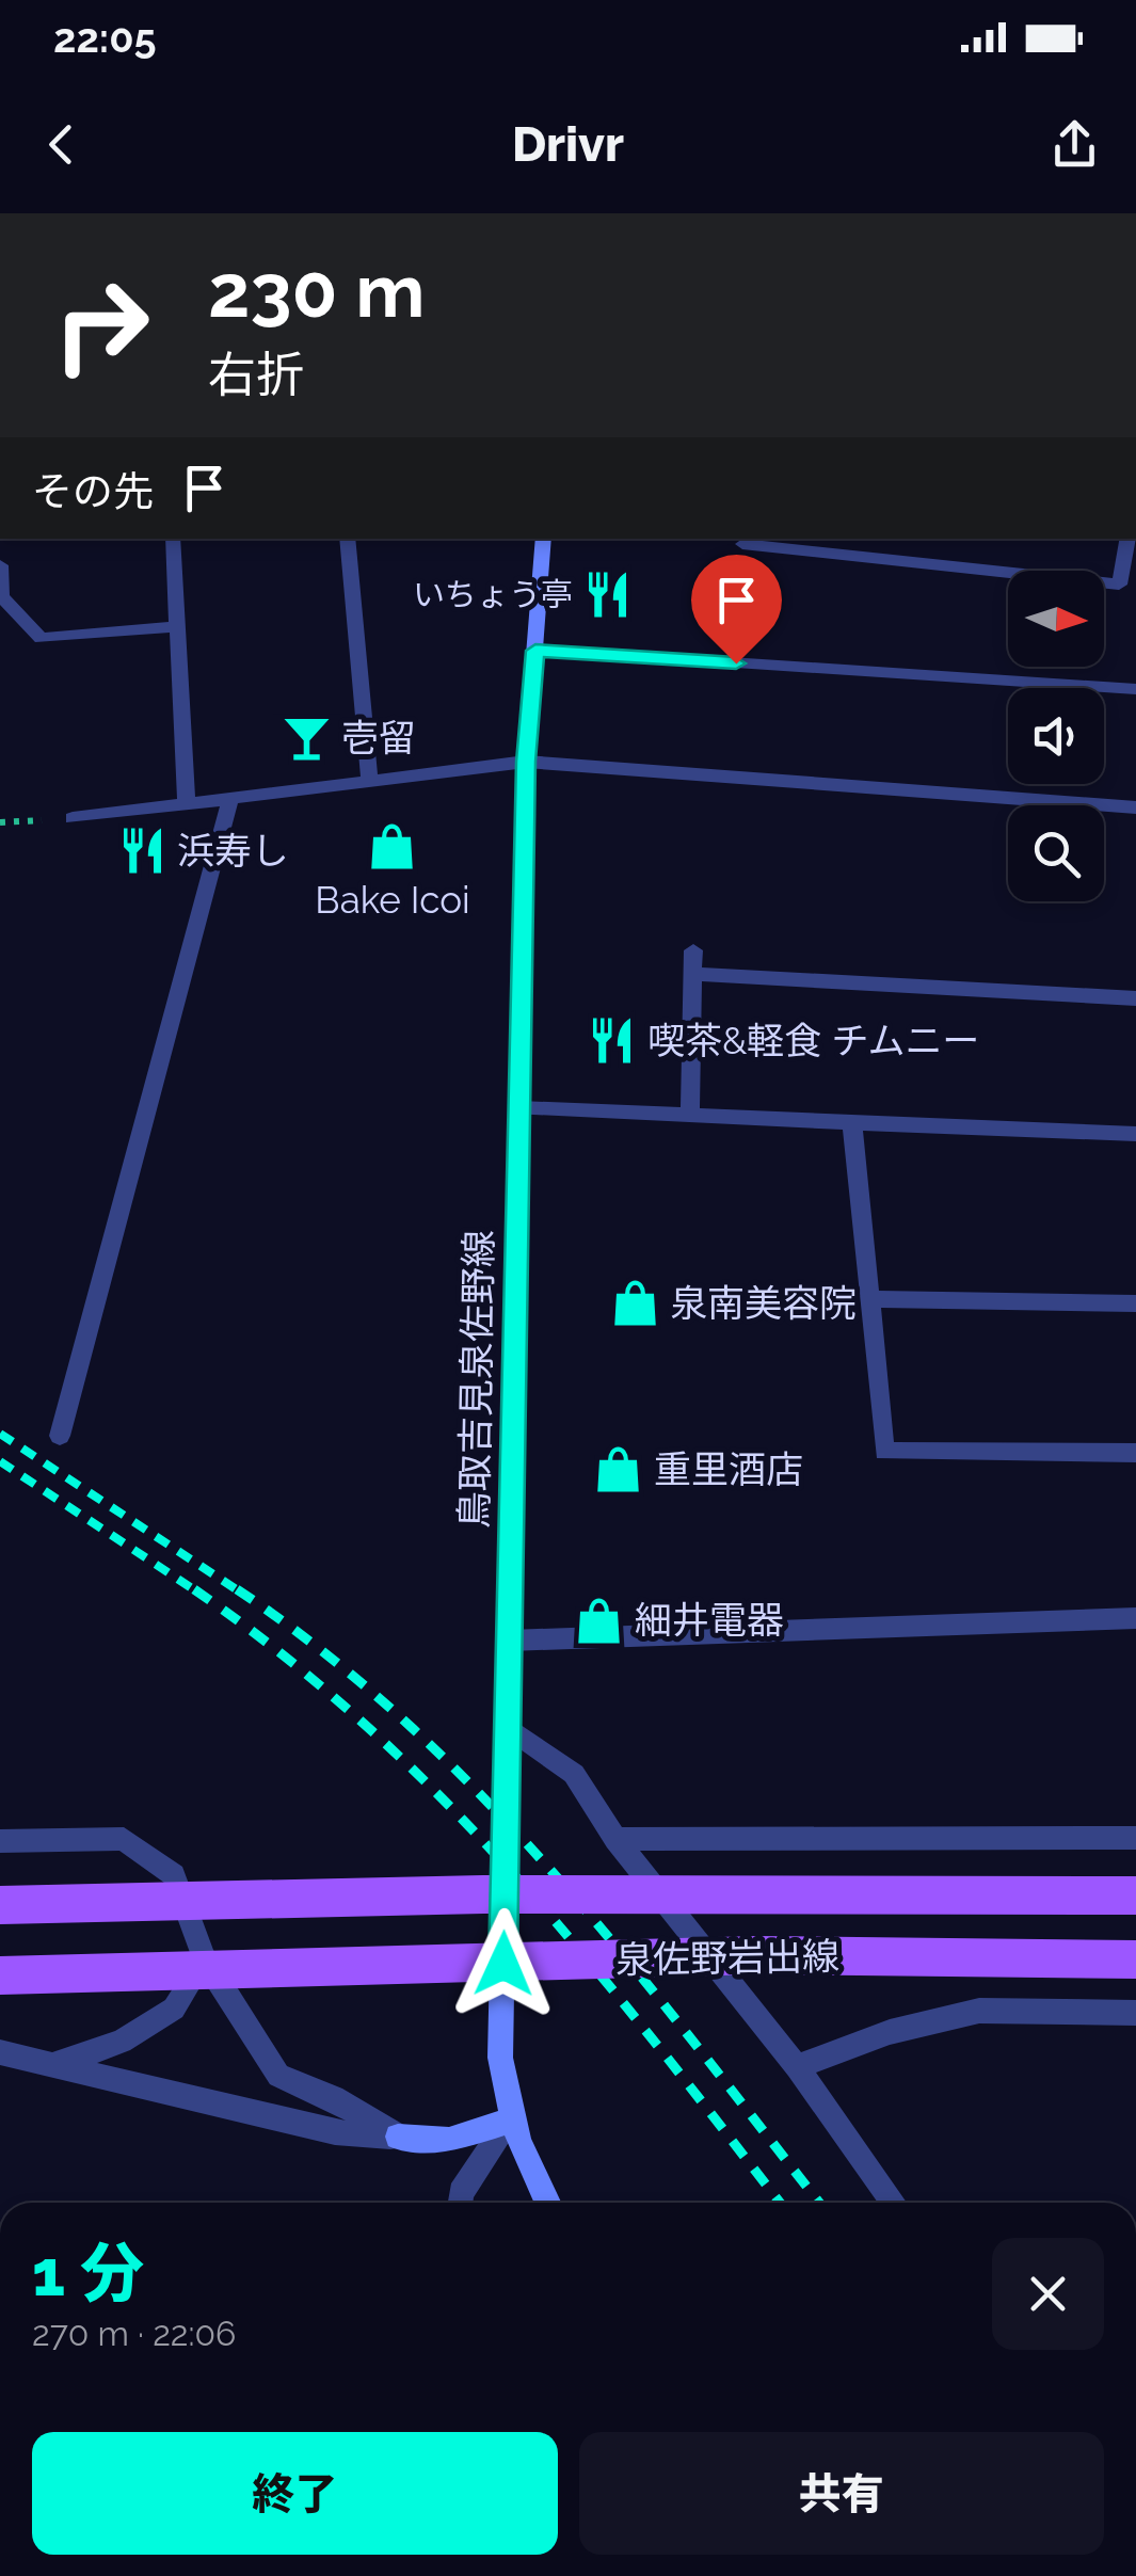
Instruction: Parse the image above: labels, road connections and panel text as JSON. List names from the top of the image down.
{
  "streets": {
    "main road": ["鳥取吉見泉佐野線", "泉佐野岩出線"]
  },
  "places": {
    "restaurant": ["いちょう亭", "浜寿し", "喫茶&軽食 チムニー"],
    "bar": ["壱留"],
    "shop": [
      "Bake Icoi",
      "泉南美容院",
      "重里酒店",
      "細井電器"
    ]
  },
  "north": "right",
  "page": {
    "status": "22:05",
    "header": "Drivr",
    "turn": ["230 m", "右折"],
    "then": "その先",
    "heading": ["1 分", "270 m · 22:06"],
    "buttons": ["終了", "共有"]
  }
}
